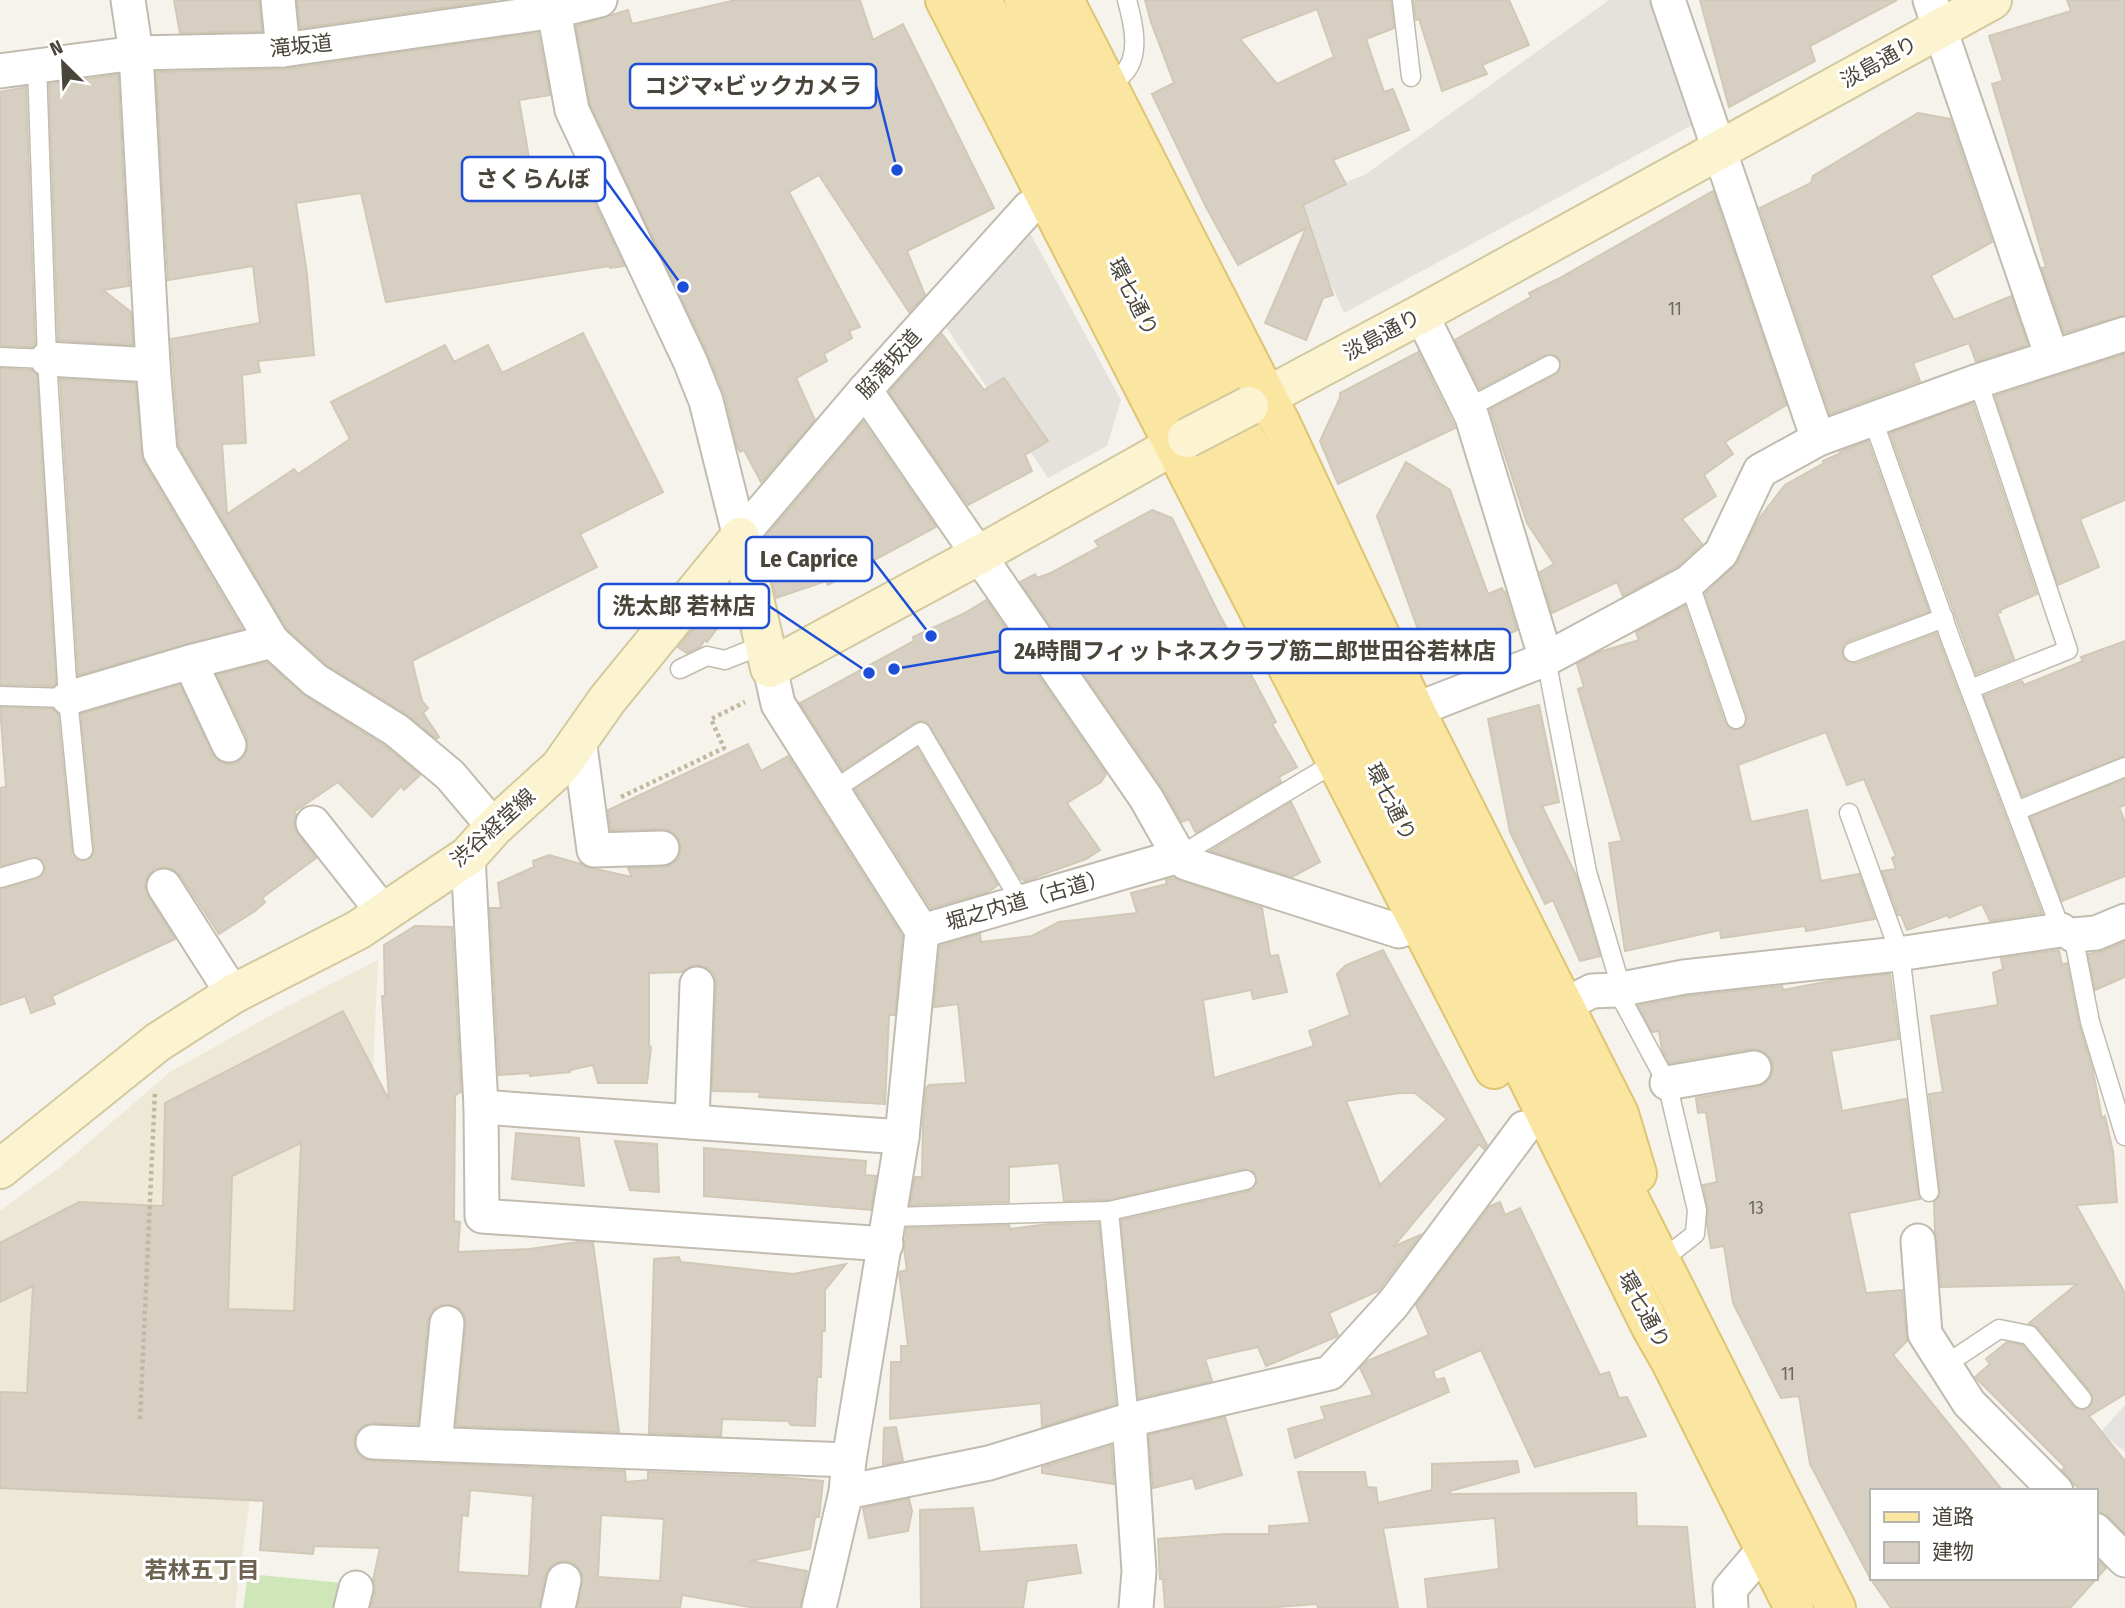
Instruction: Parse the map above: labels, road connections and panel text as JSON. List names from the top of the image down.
{
  "streets": {
    "main road": ["淡島通り", "環七通り", "渋谷経堂線"],
    "street": ["滝坂道", "脇滝坂道", "堀之内道（古道）"]
  },
  "crossings": [
    ["淡島通り", "堀之内道（古道）"],
    ["脇滝坂道", "渋谷経堂線"]
  ],
  "districts": ["若林五丁目"],
  "places": [
    "コジマ×ビックカメラ",
    "さくらんぼ",
    "Le Caprice",
    "24時間フィットネスクラブ筋二郎世田谷若林店",
    "洗太郎 若林店"
  ],
  "house_numbers": ["11", "13", "11"],
  "legend": ["道路", "建物"],
  "north": "top left"
}
